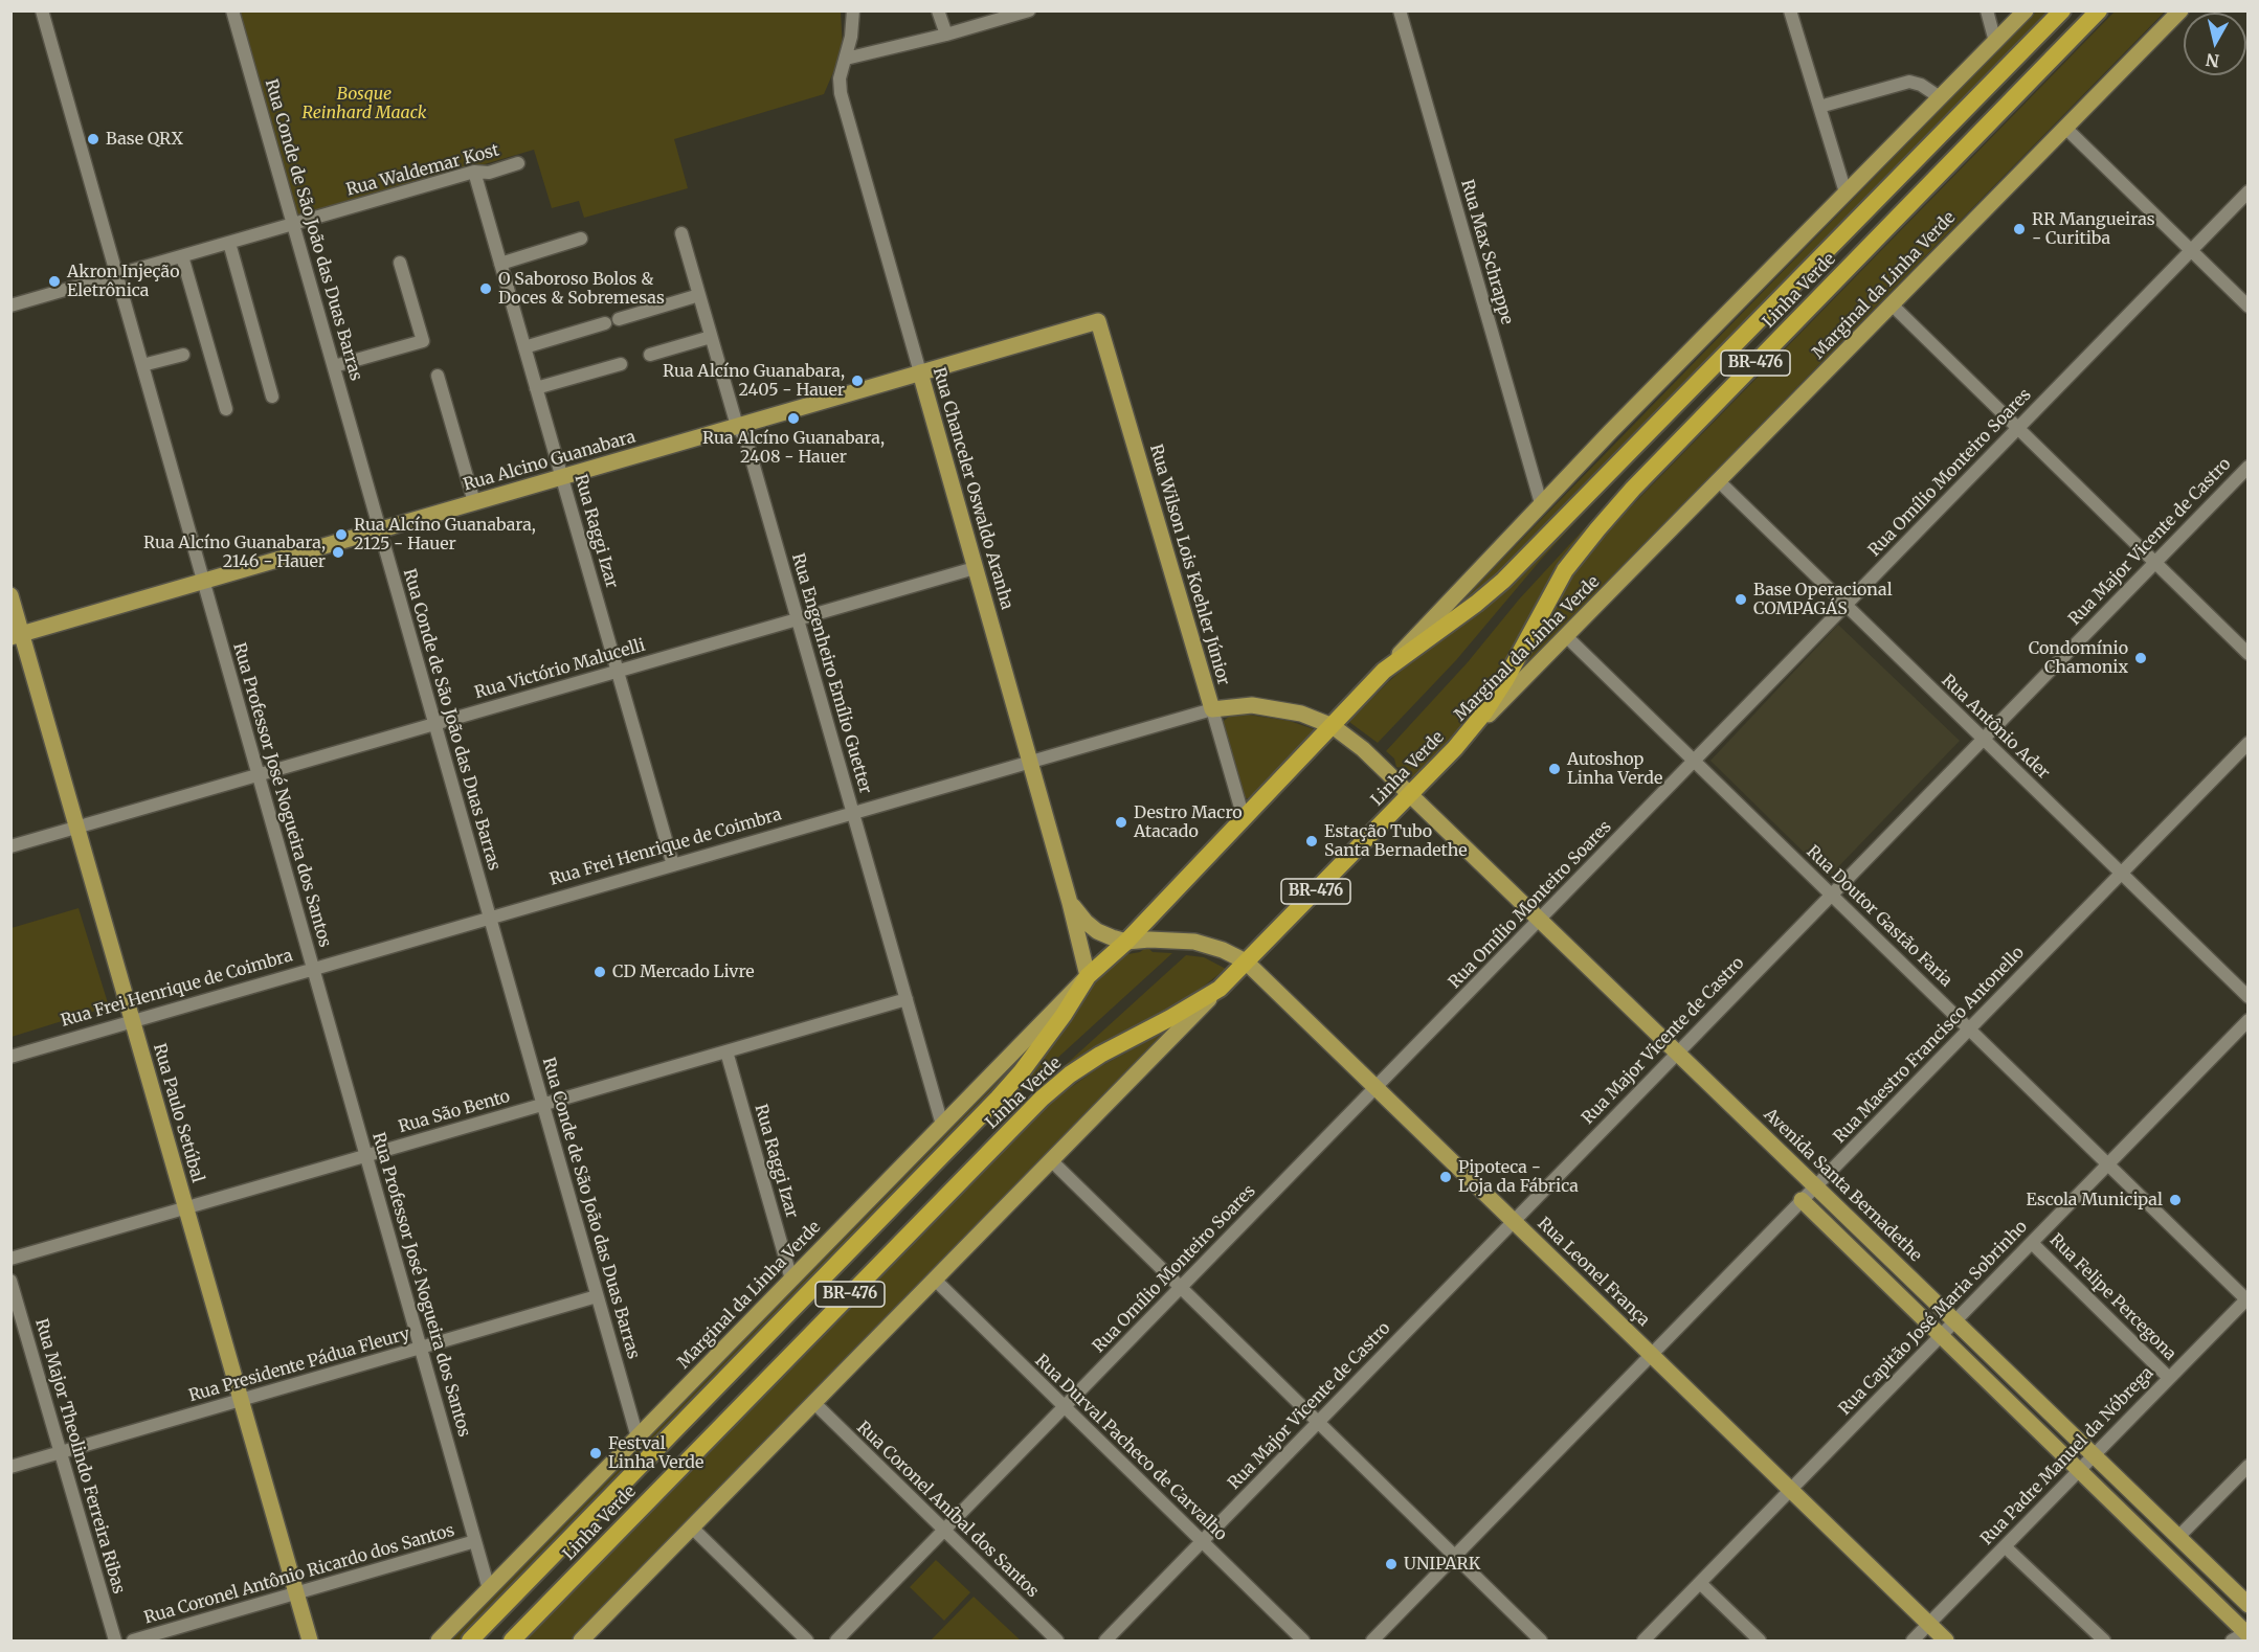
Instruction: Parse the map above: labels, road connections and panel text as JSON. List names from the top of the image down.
{
  "streets": {
    "highway": ["Linha Verde", "BR-476"],
    "main road": [
      "Marginal da Linha Verde",
      "Rua Alcino Guanabara",
      "Rua Chanceler Oswaldo Aranha",
      "Rua Wilson Lois Koehler Júnior",
      "Rua Frei Henrique de Coimbra",
      "Rua Paulo Setúbal",
      "Avenida Santa Bernadethe",
      "Rua Leonel França"
    ],
    "street": [
      "Rua Waldemar Kost",
      "Rua Conde de São João das Duas Barras",
      "Rua Max Schrappe",
      "Rua Omílio Monteiro Soares",
      "Rua Raggi Izar",
      "Rua Major Vicente de Castro",
      "Rua Victório Malucelli",
      "Rua Engenheiro Emílio Guetter",
      "Rua Antônio Ader",
      "Rua Professor José Nogueira dos Santos",
      "Rua Doutor Gastão Faria",
      "Rua Maestro Francisco Antonello",
      "Rua São Bento",
      "Rua Felipe Percegona",
      "Rua Capitão José Maria Sobrinho",
      "Rua Presidente Pádua Fleury",
      "Rua Durval Pacheco de Carvalho",
      "Rua Major Theolindo Ferreira Ribas",
      "Rua Padre Manuel da Nóbrega",
      "Rua Coronel Aníbal dos Santos",
      "Rua Coronel Antônio Ricardo dos Santos"
    ]
  },
  "crossings": [
    ["Rua Waldemar Kost", "Rua Conde de São João das Duas Barras"],
    ["Rua Waldemar Kost", "Rua Raggi Izar"],
    ["Rua Waldemar Kost", "Rua Professor José Nogueira dos Santos"],
    ["Rua Conde de São João das Duas Barras", "Marginal da Linha Verde"],
    ["Rua Conde de São João das Duas Barras", "Rua Alcino Guanabara"],
    ["Rua Conde de São João das Duas Barras", "Rua Victório Malucelli"],
    ["Rua Conde de São João das Duas Barras", "Rua Frei Henrique de Coimbra"],
    ["Rua Conde de São João das Duas Barras", "Rua São Bento"],
    ["Rua Conde de São João das Duas Barras", "Rua Presidente Pádua Fleury"],
    ["Marginal da Linha Verde", "Linha Verde"],
    ["Marginal da Linha Verde", "Rua Chanceler Oswaldo Aranha"],
    ["Marginal da Linha Verde", "Rua Raggi Izar"],
    ["Marginal da Linha Verde", "Rua Engenheiro Emílio Guetter"],
    ["Marginal da Linha Verde", "Rua Antônio Ader"],
    ["Marginal da Linha Verde", "Rua Professor José Nogueira dos Santos"],
    ["Marginal da Linha Verde", "Rua Doutor Gastão Faria"],
    ["Linha Verde", "Rua Chanceler Oswaldo Aranha"],
    ["Linha Verde", "Rua Wilson Lois Koehler Júnior"],
    ["Linha Verde", "Rua Frei Henrique de Coimbra"],
    ["Linha Verde", "Avenida Santa Bernadethe"],
    ["Linha Verde", "Rua Leonel França"],
    ["Rua Alcino Guanabara", "Rua Chanceler Oswaldo Aranha"],
    ["Rua Alcino Guanabara", "Rua Raggi Izar"],
    ["Rua Alcino Guanabara", "Rua Wilson Lois Koehler Júnior"],
    ["Rua Alcino Guanabara", "Rua Engenheiro Emílio Guetter"],
    ["Rua Alcino Guanabara", "Rua Professor José Nogueira dos Santos"],
    ["Rua Alcino Guanabara", "Rua Paulo Setúbal"],
    ["Rua Omílio Monteiro Soares", "Rua Antônio Ader"],
    ["Rua Omílio Monteiro Soares", "Rua Doutor Gastão Faria"],
    ["Rua Omílio Monteiro Soares", "Avenida Santa Bernadethe"],
    ["Rua Omílio Monteiro Soares", "Rua Leonel França"],
    ["Rua Omílio Monteiro Soares", "Rua Durval Pacheco de Carvalho"],
    ["Rua Omílio Monteiro Soares", "Rua Coronel Aníbal dos Santos"],
    ["Rua Chanceler Oswaldo Aranha", "Rua Victório Malucelli"],
    ["Rua Chanceler Oswaldo Aranha", "Rua Frei Henrique de Coimbra"],
    ["Rua Chanceler Oswaldo Aranha", "Rua Leonel França"],
    ["Rua Raggi Izar", "Rua Victório Malucelli"],
    ["Rua Raggi Izar", "Rua Frei Henrique de Coimbra"],
    ["Rua Raggi Izar", "Rua São Bento"],
    ["Rua Major Vicente de Castro", "Rua Antônio Ader"],
    ["Rua Major Vicente de Castro", "Rua Doutor Gastão Faria"],
    ["Rua Major Vicente de Castro", "Avenida Santa Bernadethe"],
    ["Rua Major Vicente de Castro", "Rua Leonel França"],
    ["Rua Major Vicente de Castro", "Rua Durval Pacheco de Carvalho"],
    ["Rua Wilson Lois Koehler Júnior", "Rua Frei Henrique de Coimbra"],
    ["Rua Victório Malucelli", "Rua Engenheiro Emílio Guetter"],
    ["Rua Victório Malucelli", "Rua Professor José Nogueira dos Santos"],
    ["Rua Victório Malucelli", "Rua Paulo Setúbal"],
    ["Rua Engenheiro Emílio Guetter", "Rua Frei Henrique de Coimbra"],
    ["Rua Engenheiro Emílio Guetter", "Rua São Bento"],
    ["Rua Antônio Ader", "Rua Maestro Francisco Antonello"],
    ["Rua Professor José Nogueira dos Santos", "Rua Frei Henrique de Coimbra"],
    ["Rua Professor José Nogueira dos Santos", "Rua São Bento"],
    ["Rua Professor José Nogueira dos Santos", "Rua Presidente Pádua Fleury"],
    ["Rua Professor José Nogueira dos Santos", "Rua Coronel Antônio Ricardo dos Santos"],
    ["Rua Frei Henrique de Coimbra", "Rua Paulo Setúbal"],
    ["Rua Frei Henrique de Coimbra", "Avenida Santa Bernadethe"],
    ["Rua Doutor Gastão Faria", "Rua Maestro Francisco Antonello"],
    ["Rua Doutor Gastão Faria", "Rua Capitão José Maria Sobrinho"],
    ["Rua Doutor Gastão Faria", "Rua Padre Manuel da Nóbrega"],
    ["Rua Maestro Francisco Antonello", "Avenida Santa Bernadethe"],
    ["Rua Maestro Francisco Antonello", "Rua Leonel França"],
    ["Rua São Bento", "Rua Paulo Setúbal"],
    ["Rua Paulo Setúbal", "Rua Presidente Pádua Fleury"],
    ["Rua Paulo Setúbal", "Rua Coronel Antônio Ricardo dos Santos"],
    ["Avenida Santa Bernadethe", "Rua Capitão José Maria Sobrinho"],
    ["Avenida Santa Bernadethe", "Rua Padre Manuel da Nóbrega"],
    ["Rua Leonel França", "Rua Capitão José Maria Sobrinho"],
    ["Rua Leonel França", "Rua Padre Manuel da Nóbrega"],
    ["Rua Felipe Percegona", "Rua Capitão José Maria Sobrinho"],
    ["Rua Felipe Percegona", "Rua Padre Manuel da Nóbrega"],
    ["Rua Presidente Pádua Fleury", "Rua Major Theolindo Ferreira Ribas"]
  ],
  "parks": ["Bosque Reinhard Maack"],
  "places": [
    "Base QRX",
    "RR Mangueiras - Curitiba",
    "Akron Injeção Eletrônica",
    "O Saboroso Bolos & Doces & Sobremesas",
    "Rua Alcíno Guanabara, 2405 - Hauer",
    "Rua Alcíno Guanabara, 2408 - Hauer",
    "Rua Alcíno Guanabara, 2125 - Hauer",
    "Rua Alcíno Guanabara, 2146 - Hauer",
    "Base Operacional COMPAGÁS",
    "Condomínio Chamonix",
    "Autoshop Linha Verde",
    "Destro Macro Atacado",
    "Estação Tubo Santa Bernadethe",
    "CD Mercado Livre",
    "Pipoteca - Loja da Fábrica",
    "Escola Municipal",
    "Festval Linha Verde",
    "UNIPARK"
  ],
  "north": "bottom"
}
